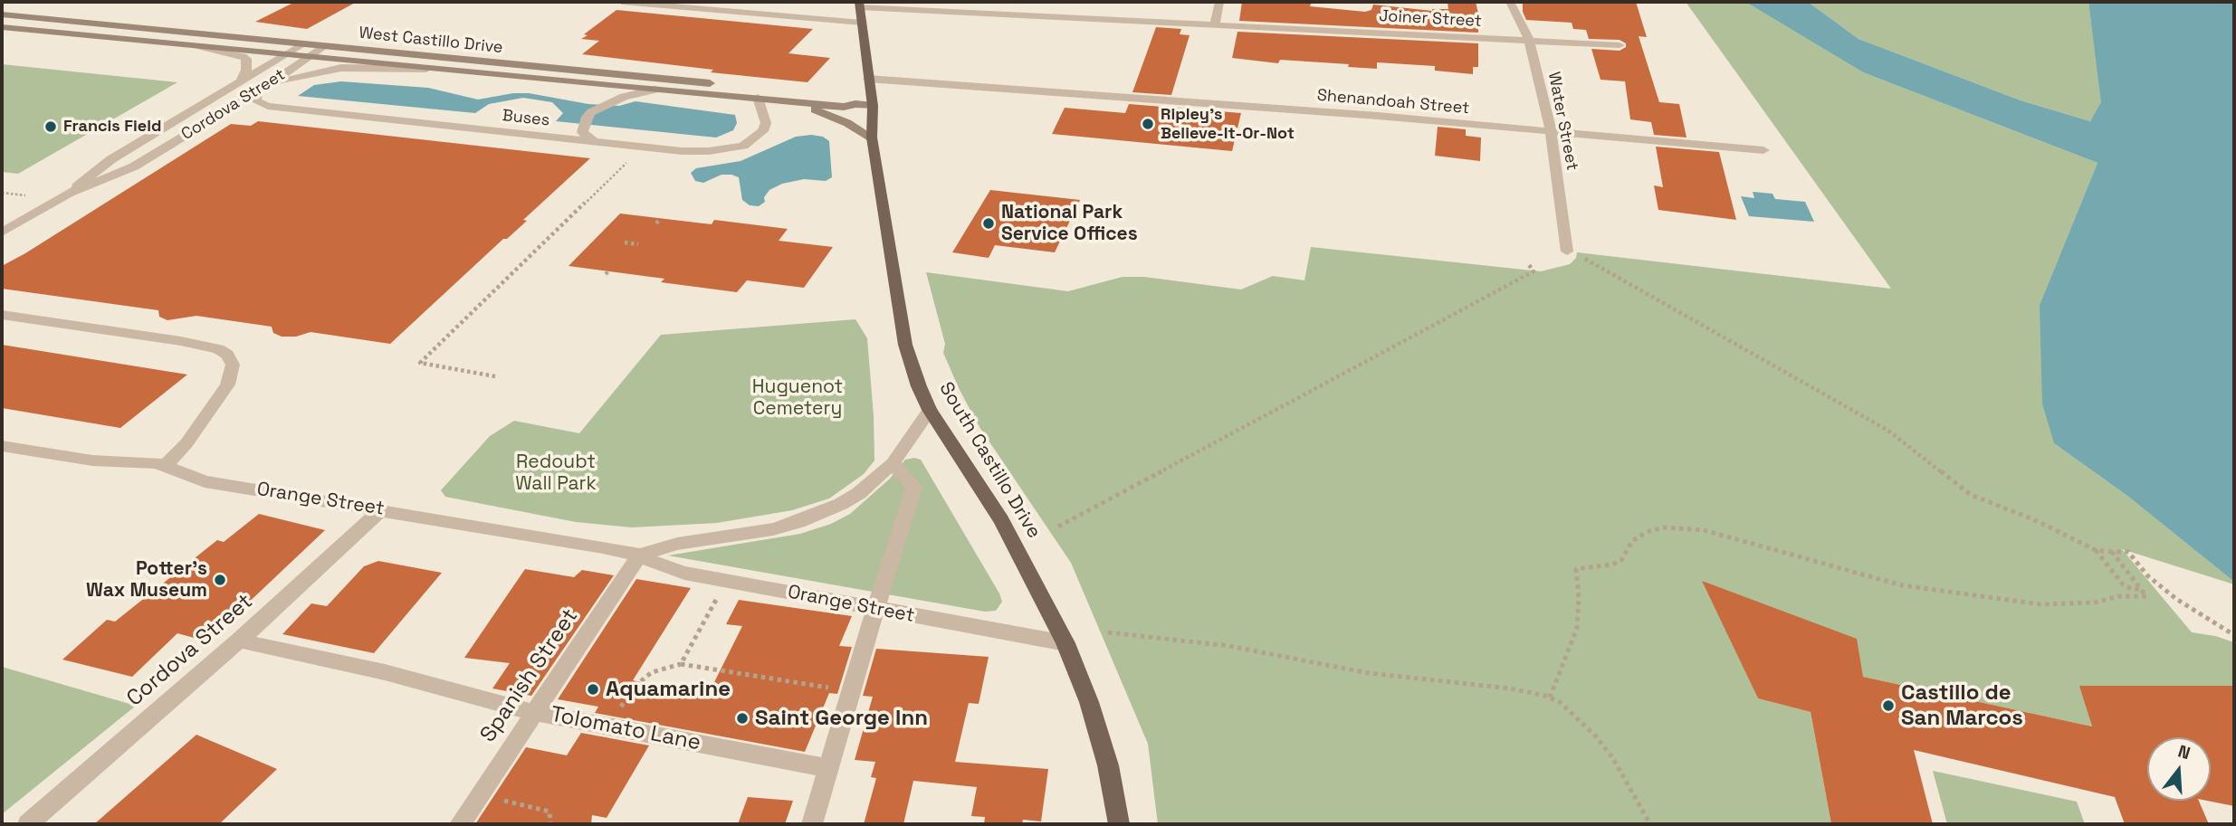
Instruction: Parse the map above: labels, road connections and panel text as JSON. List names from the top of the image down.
{
  "streets": {
    "main road": ["West Castillo Drive", "South Castillo Drive"],
    "street": [
      "Joiner Street",
      "Shenandoah Street",
      "Cordova Street",
      "Buses",
      "Water Street",
      "Orange Street",
      "Spanish Street",
      "Tolomato Lane"
    ]
  },
  "crossings": [
    ["Joiner Street", "Water Street"],
    ["Joiner Street", "South Castillo Drive"],
    ["West Castillo Drive", "Cordova Street"],
    ["West Castillo Drive", "Buses"],
    ["West Castillo Drive", "South Castillo Drive"],
    ["Shenandoah Street", "Water Street"],
    ["Shenandoah Street", "South Castillo Drive"],
    ["Cordova Street", "Buses"],
    ["Cordova Street", "Orange Street"],
    ["Cordova Street", "Tolomato Lane"],
    ["South Castillo Drive", "Orange Street"],
    ["Orange Street", "Spanish Street"],
    ["Spanish Street", "Tolomato Lane"]
  ],
  "parks": ["Huguenot Cemetery", "Redoubt Wall Park"],
  "places": [
    "Ripley's Believe-It-Or-Not",
    "Francis Field",
    "National Park Service Offices",
    "Potter's Wax Museum",
    "Aquamarine",
    "Castillo de San Marcos",
    "Saint George Inn"
  ],
  "north": "top"
}
